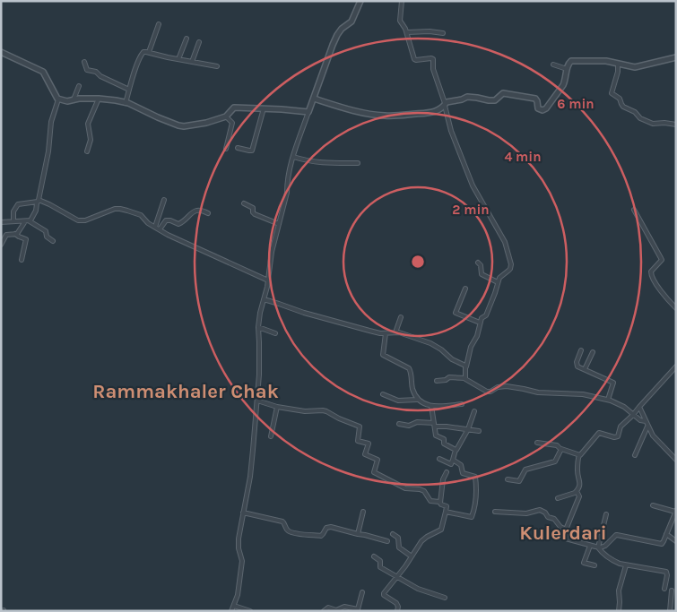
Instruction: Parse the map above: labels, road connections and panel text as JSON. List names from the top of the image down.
{
  "districts": ["Rammakhaler Chak", "Kulerdari"],
  "rings": ["6 min", "4 min", "2 min"]
}
